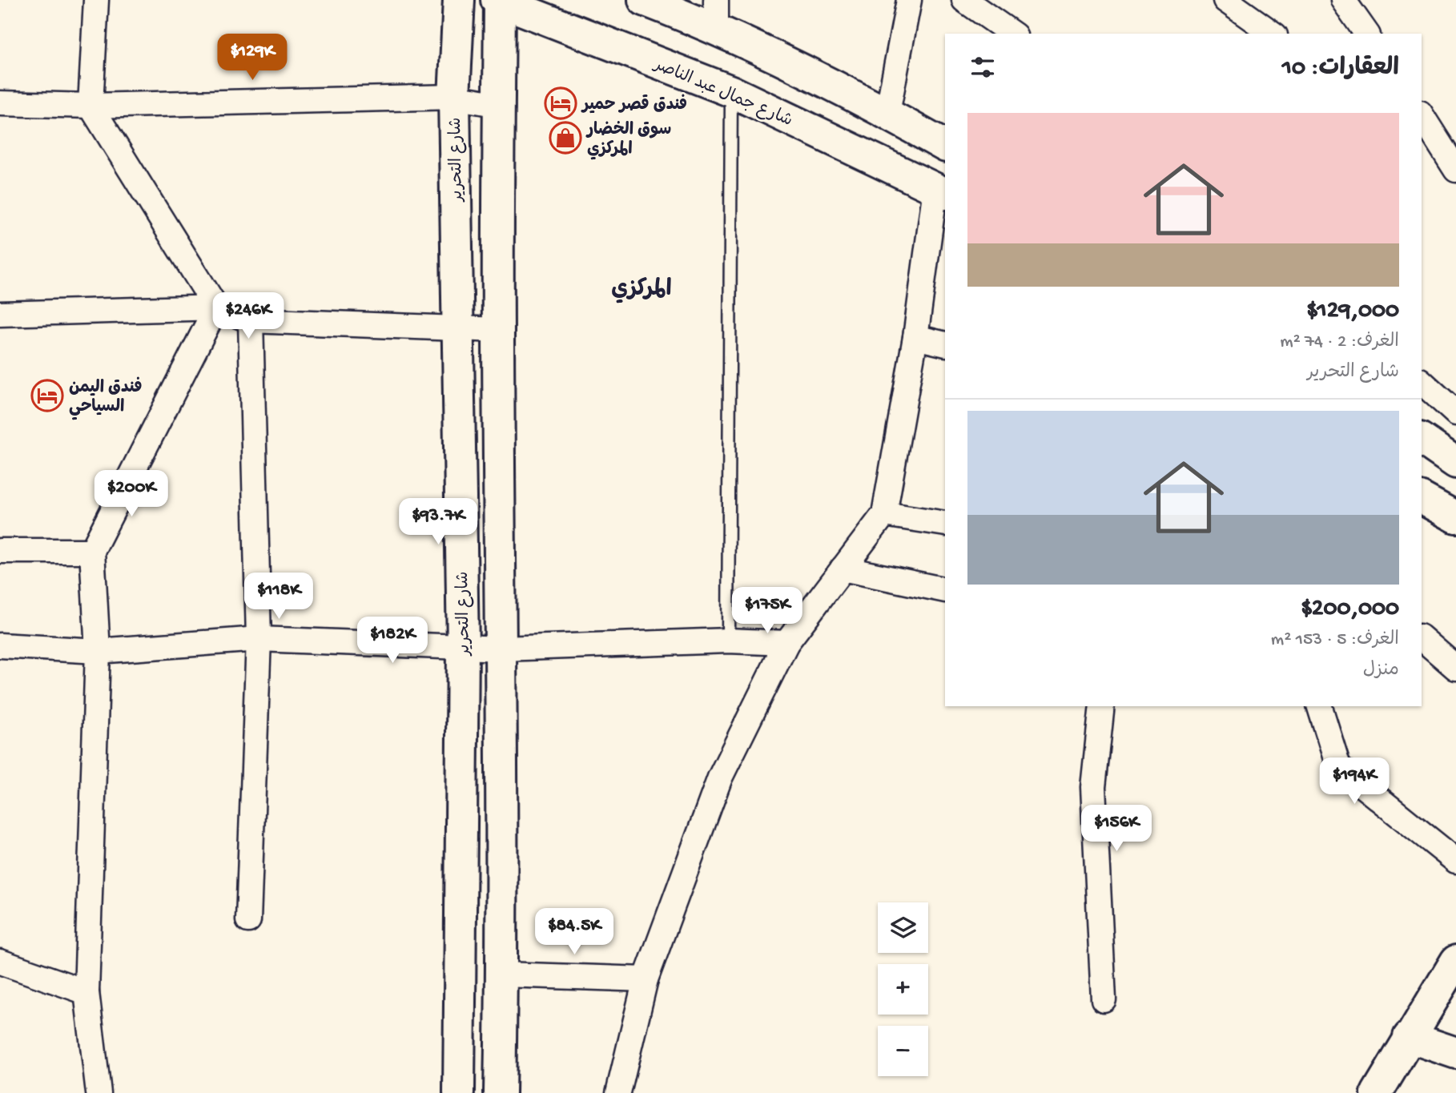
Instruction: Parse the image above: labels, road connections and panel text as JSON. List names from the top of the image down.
{
  "streets": {
    "main road": ["شارع جمال عبد الناصر", "شارع التحرير"]
  },
  "districts": ["المركزي"],
  "places": {
    "hotel": ["فندق قصر حمير", "فندق اليمن السياحي"],
    "shop": ["سوق الخضار المركزي"]
  },
  "page": {
    "price": [
      "$129K",
      "$246K",
      "$200K",
      "$93.7K",
      "$118K",
      "$175K",
      "$182K",
      "$194K",
      "$156K",
      "$84.5K"
    ],
    "heading": "العقارات: 10",
    "list": [
      {
        "name": "$129,000",
        "note": "الغرف: 2 · 74 m² · شارع التحرير"
      },
      {
        "name": "$200,000",
        "note": "الغرف: 5 · 153 m² · منزل"
      }
    ],
    "map_buttons": ["+", "−"]
  }
}
